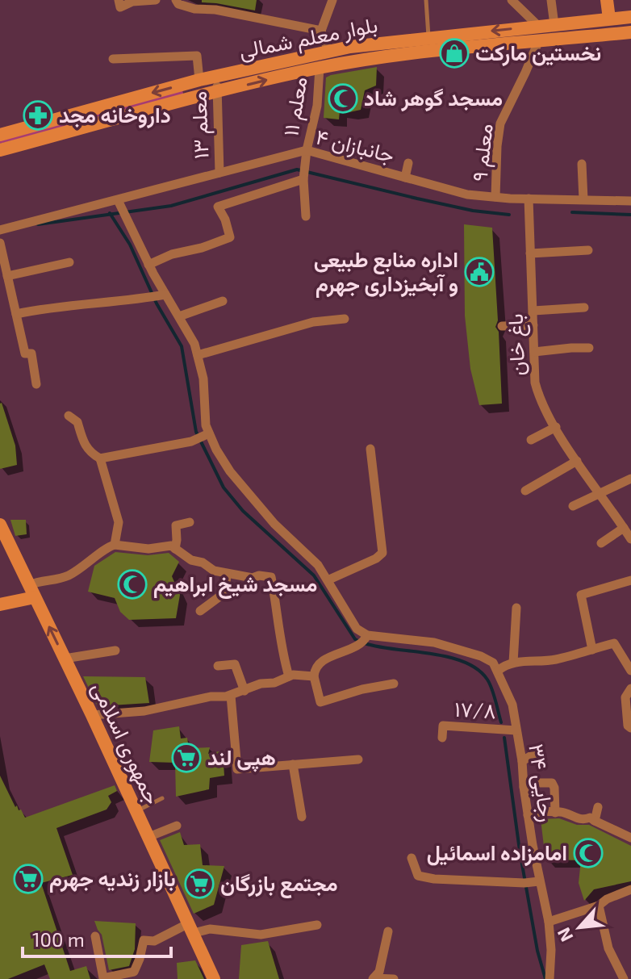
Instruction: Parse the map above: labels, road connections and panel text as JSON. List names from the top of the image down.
{
  "streets": {
    "main road": ["بلوار معلم شمالی", "جمهوری اسلامی"],
    "street": [
      "معلم ۱۱",
      "معلم ۱۳",
      "جانبازان ۴",
      "معلم ۹",
      "باغ خان",
      "۱۷/۸",
      "رجایی ۳۴"
    ]
  },
  "crossings": [
    ["بلوار معلم شمالی", "معلم ۱۱"],
    ["بلوار معلم شمالی", "معلم ۱۳"],
    ["بلوار معلم شمالی", "معلم ۹"],
    ["معلم ۱۱", "جانبازان ۴"],
    ["معلم ۱۳", "جانبازان ۴"],
    ["جانبازان ۴", "معلم ۹"],
    ["جانبازان ۴", "باغ خان"],
    ["۱۷/۸", "رجایی ۳۴"]
  ],
  "places": {
    "shop": ["نخستین مارکت"],
    "mosque": ["مسجد گوهر شاد", "مسجد شیخ ابراهیم", "امامزاده اسمائیل"],
    "pharmacy": ["داروخانه مجد"],
    "public building": ["اداره منابع طبیعی و آبخیزداری جهرم"],
    "supermarket": ["هپی لند", "بازار زندیه جهرم", "مجتمع بازرگان"]
  },
  "scale_bar": "100 m",
  "north": "bottom left"
}
